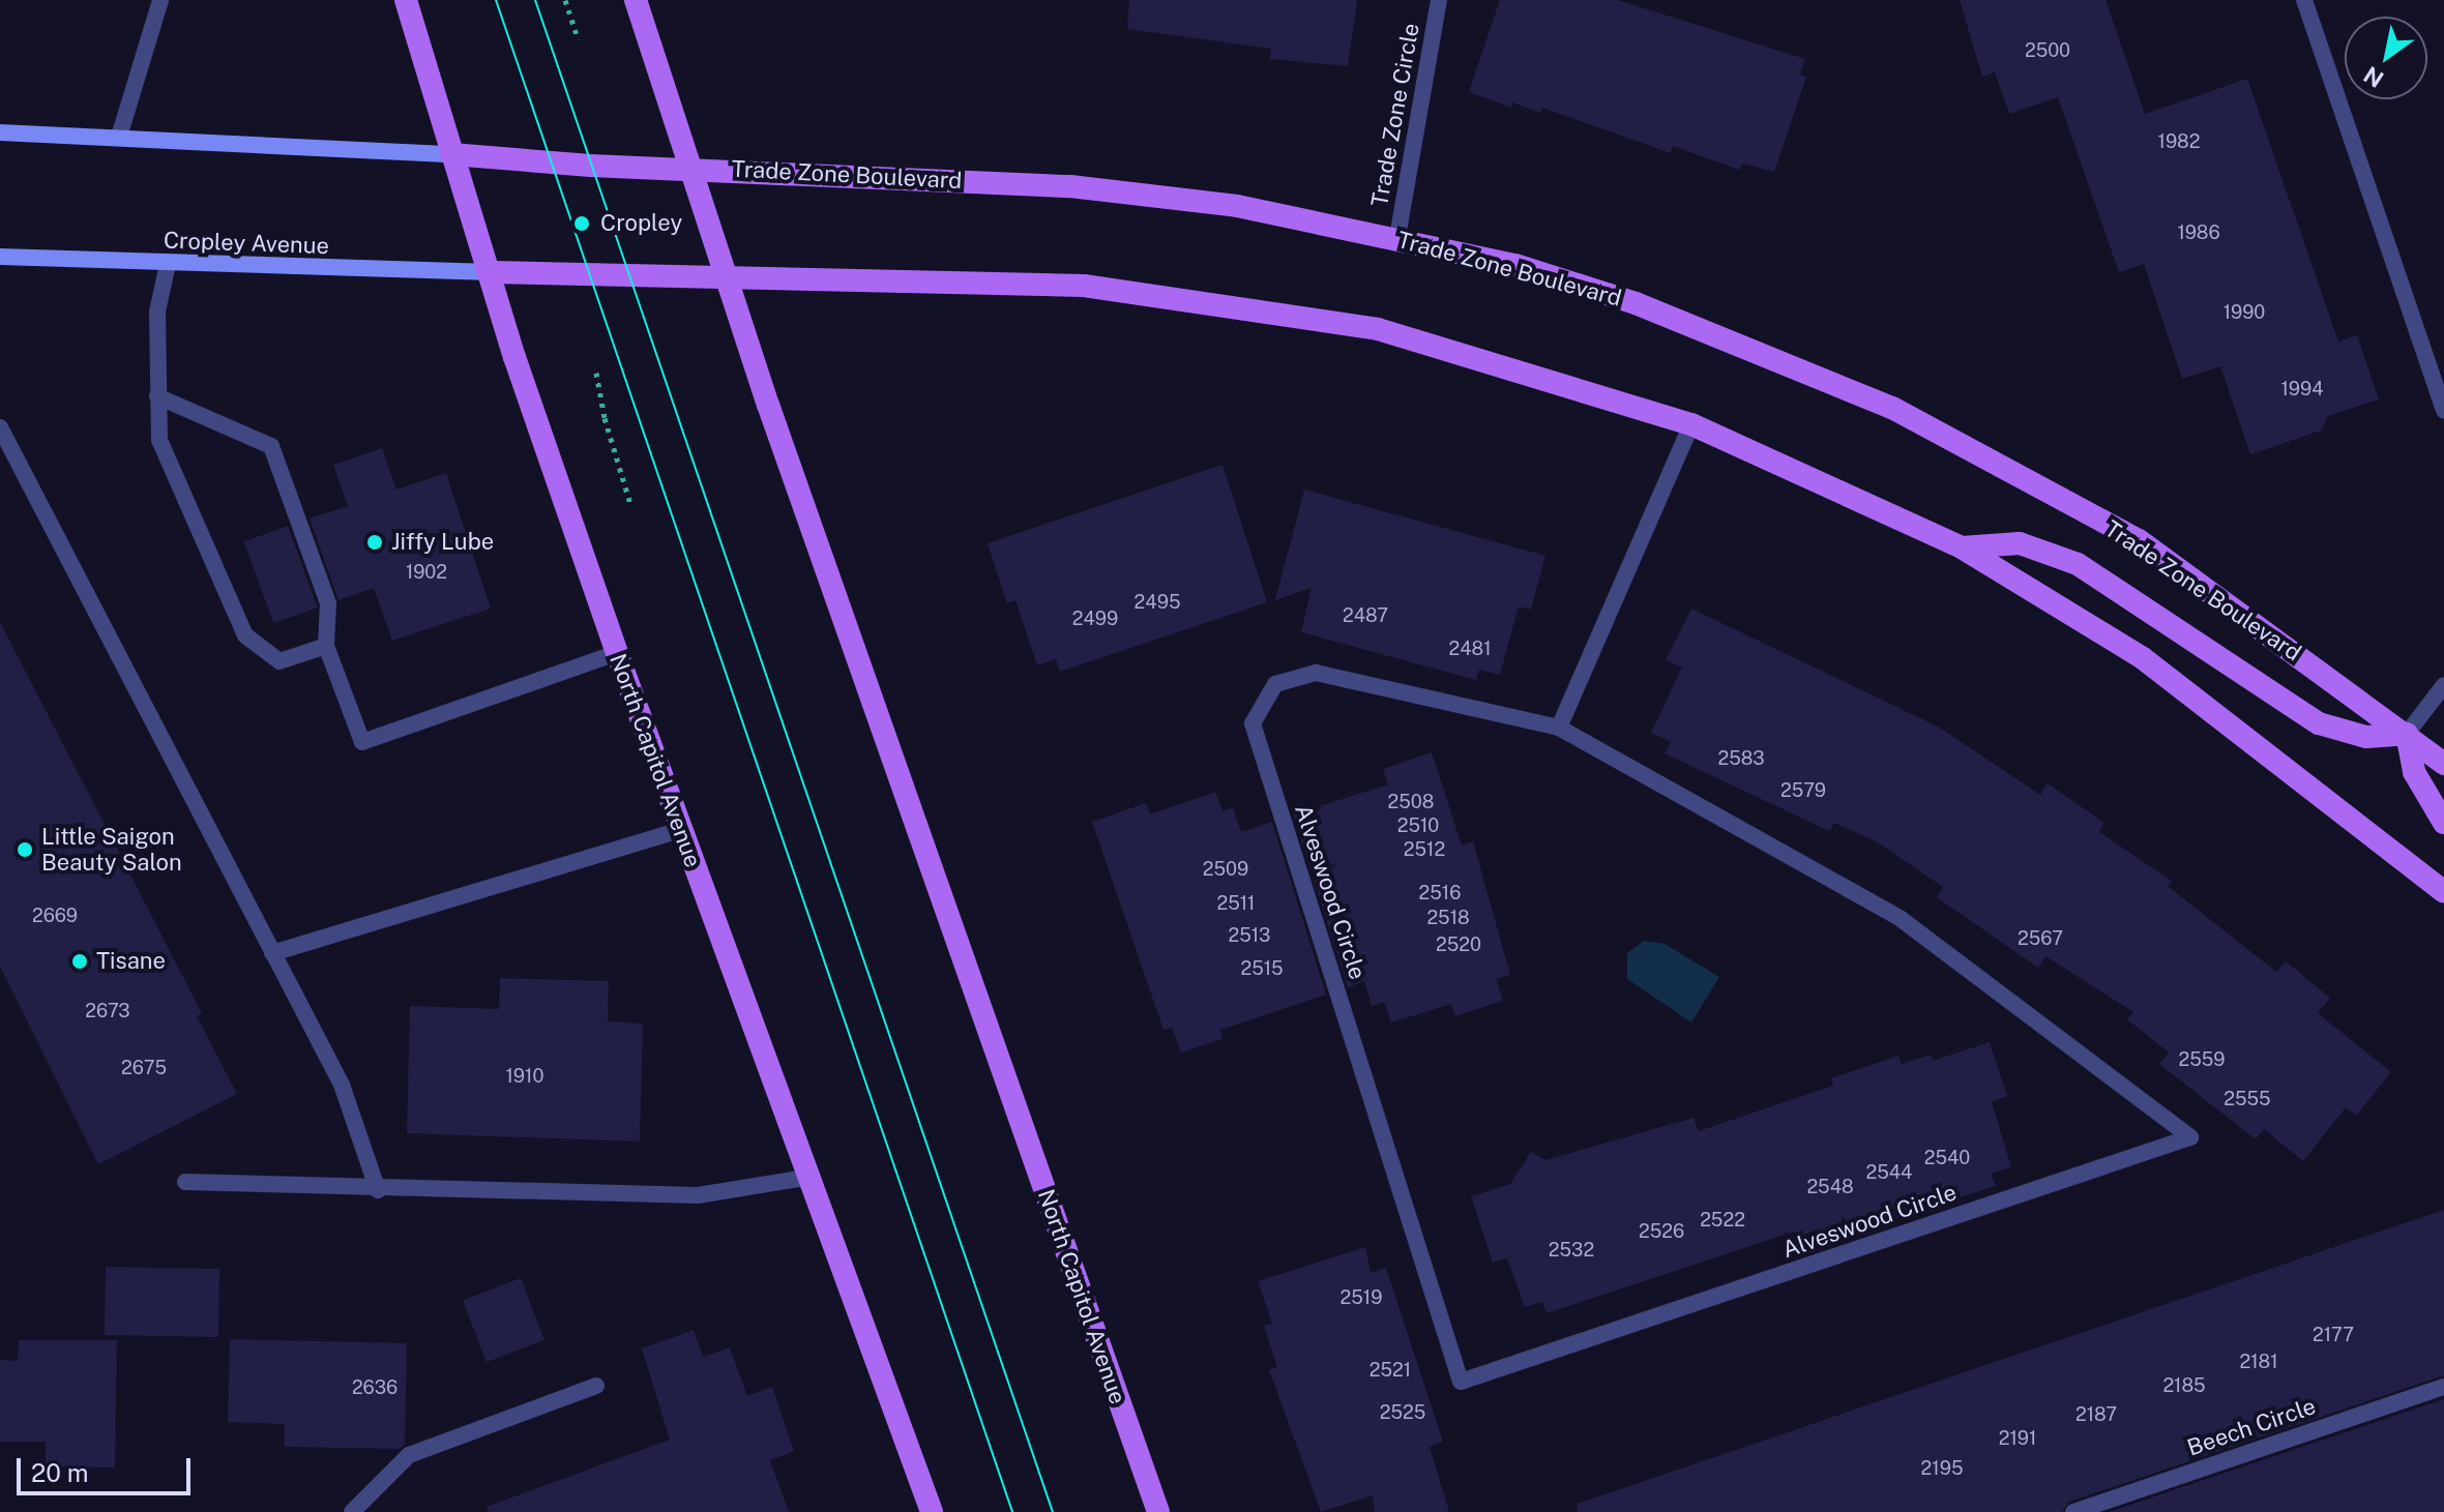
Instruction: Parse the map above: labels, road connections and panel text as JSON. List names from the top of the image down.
{
  "streets": {
    "main road": ["Trade Zone Boulevard", "Cropley Avenue", "North Capitol Avenue"],
    "street": ["Trade Zone Circle", "Alveswood Circle", "Beech Circle"]
  },
  "crossings": [
    ["Trade Zone Circle", "Trade Zone Boulevard"],
    ["Trade Zone Boulevard", "North Capitol Avenue"],
    ["Cropley Avenue", "North Capitol Avenue"]
  ],
  "places": [
    "Cropley",
    "Jiffy Lube",
    "Little Saigon Beauty Salon",
    "Tisane"
  ],
  "house_numbers": [
    "2500",
    "1982",
    "1986",
    "1990",
    "1994",
    "1902",
    "2495",
    "2487",
    "2499",
    "2481",
    "2583",
    "2579",
    "2508",
    "2510",
    "2512",
    "2509",
    "2516",
    "2511",
    "2669",
    "2518",
    "2513",
    "2567",
    "2520",
    "2515",
    "2673",
    "2559",
    "2675",
    "1910",
    "2555",
    "2540",
    "2544",
    "2548",
    "2522",
    "2526",
    "2532",
    "2519",
    "2177",
    "2181",
    "2521",
    "2185",
    "2636",
    "2525",
    "2187",
    "2191",
    "2195"
  ],
  "scale_bar": "20 m",
  "north": "bottom left"
}
